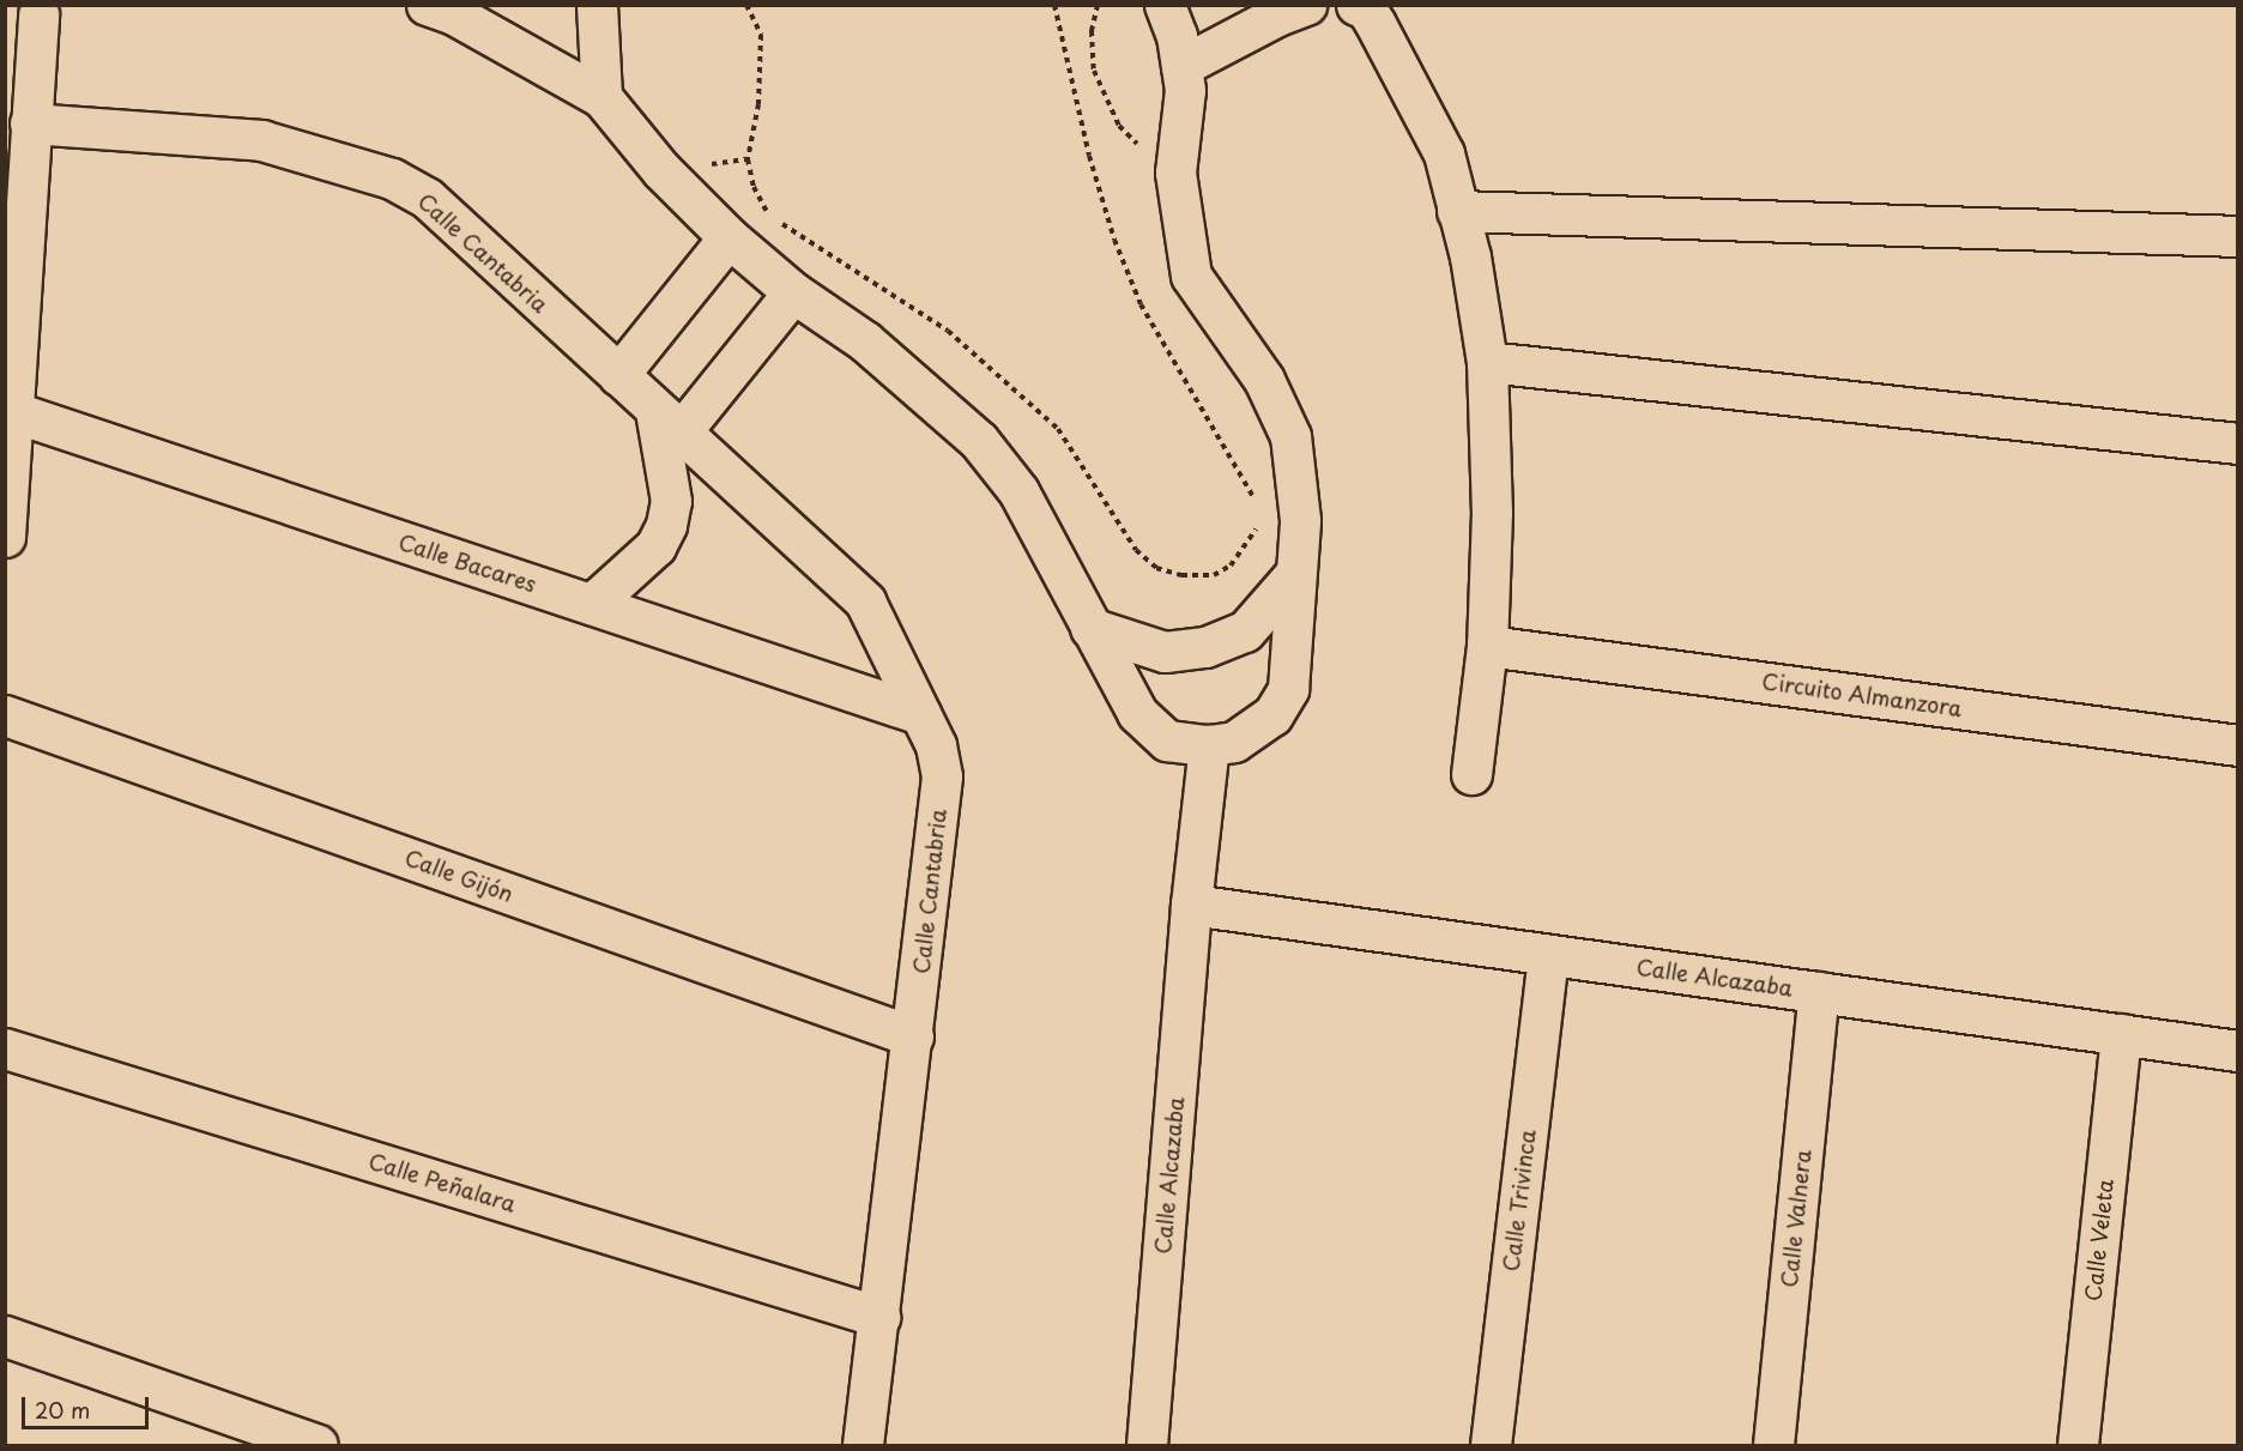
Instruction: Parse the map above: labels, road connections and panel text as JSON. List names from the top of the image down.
{
  "streets": {
    "street": [
      "Calle Cantabria",
      "Calle Bacares",
      "Circuito Almanzora",
      "Calle Gijón",
      "Calle Alcazaba",
      "Calle Peñalara",
      "Calle Trivinca",
      "Calle Valnera",
      "Calle Veleta"
    ]
  },
  "crossings": [
    ["Calle Cantabria", "Calle Bacares"],
    ["Calle Cantabria", "Calle Gijón"],
    ["Calle Cantabria", "Calle Peñalara"],
    ["Calle Alcazaba", "Calle Trivinca"],
    ["Calle Alcazaba", "Calle Valnera"],
    ["Calle Alcazaba", "Calle Veleta"]
  ],
  "scale_bar": "20 m"
}
